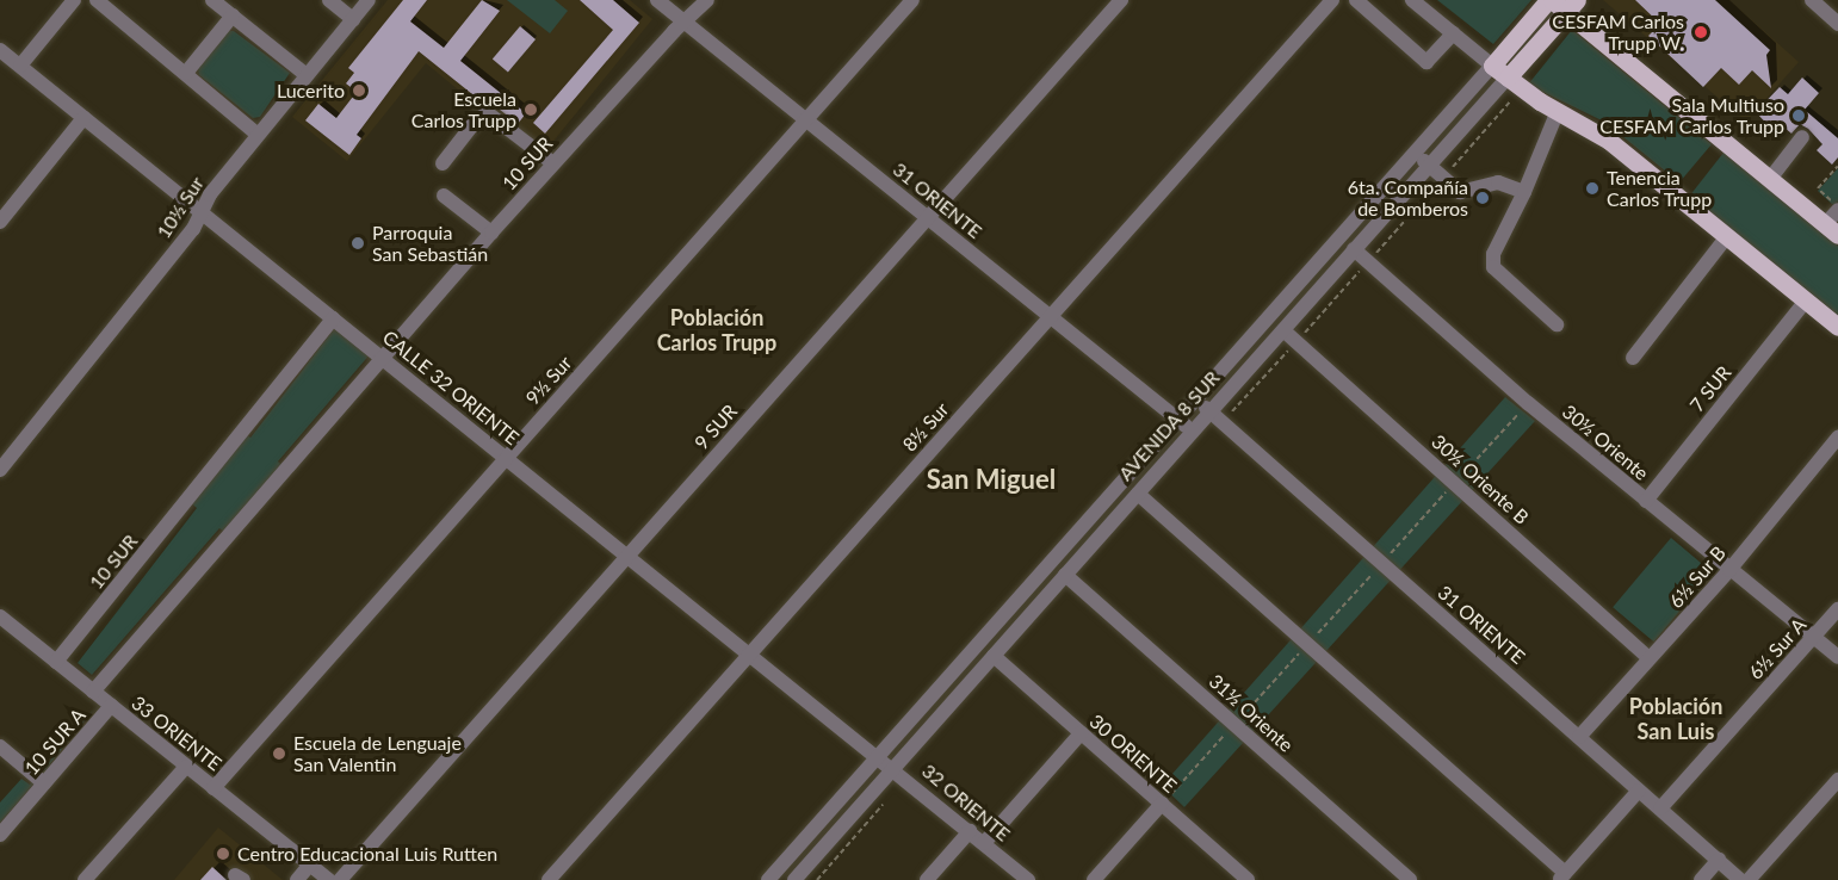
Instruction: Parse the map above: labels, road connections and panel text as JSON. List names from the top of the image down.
{
  "streets": {
    "main road": ["AVENIDA 8 SUR"],
    "street": [
      "10 SUR",
      "31 ORIENTE",
      "10½ Sur",
      "9½ Sur",
      "CALLE 32 ORIENTE",
      "7 SUR",
      "9 SUR",
      "8½ Sur",
      "30½ Oriente",
      "30½ Oriente B",
      "6½ Sur B",
      "6½ Sur A",
      "31½ Oriente",
      "33 ORIENTE",
      "10 SUR A",
      "30 ORIENTE",
      "32 ORIENTE"
    ]
  },
  "crossings": [
    ["10 SUR", "31 ORIENTE"],
    ["10 SUR", "CALLE 32 ORIENTE"],
    ["10 SUR", "33 ORIENTE"],
    ["31 ORIENTE", "9½ Sur"],
    ["31 ORIENTE", "AVENIDA 8 SUR"],
    ["31 ORIENTE", "9 SUR"],
    ["31 ORIENTE", "8½ Sur"],
    ["31 ORIENTE", "6½ Sur B"],
    ["31 ORIENTE", "6½ Sur A"],
    ["10½ Sur", "CALLE 32 ORIENTE"],
    ["9½ Sur", "CALLE 32 ORIENTE"],
    ["9½ Sur", "33 ORIENTE"],
    ["CALLE 32 ORIENTE", "AVENIDA 8 SUR"],
    ["CALLE 32 ORIENTE", "9 SUR"],
    ["CALLE 32 ORIENTE", "8½ Sur"],
    ["CALLE 32 ORIENTE", "32 ORIENTE"],
    ["7 SUR", "30½ Oriente"],
    ["AVENIDA 8 SUR", "30½ Oriente"],
    ["AVENIDA 8 SUR", "30½ Oriente B"],
    ["AVENIDA 8 SUR", "31½ Oriente"],
    ["AVENIDA 8 SUR", "30 ORIENTE"],
    ["AVENIDA 8 SUR", "32 ORIENTE"],
    ["30½ Oriente", "6½ Sur B"],
    ["30½ Oriente", "6½ Sur A"],
    ["30½ Oriente B", "6½ Sur B"],
    ["33 ORIENTE", "10 SUR A"]
  ],
  "districts": ["Población Carlos Trupp", "San Miguel", "Población San Luis"],
  "places": [
    "CESFAM Carlos Trupp W.",
    "Lucerito",
    "Escuela Carlos Trupp",
    "Sala Multiuso CESFAM Carlos Trupp",
    "Tenencia Carlos Trupp",
    "6ta. Compañía de Bomberos",
    "Parroquia San Sebastián",
    "Escuela de Lenguaje San Valentin",
    "Centro Educacional Luis Rutten"
  ]
}
